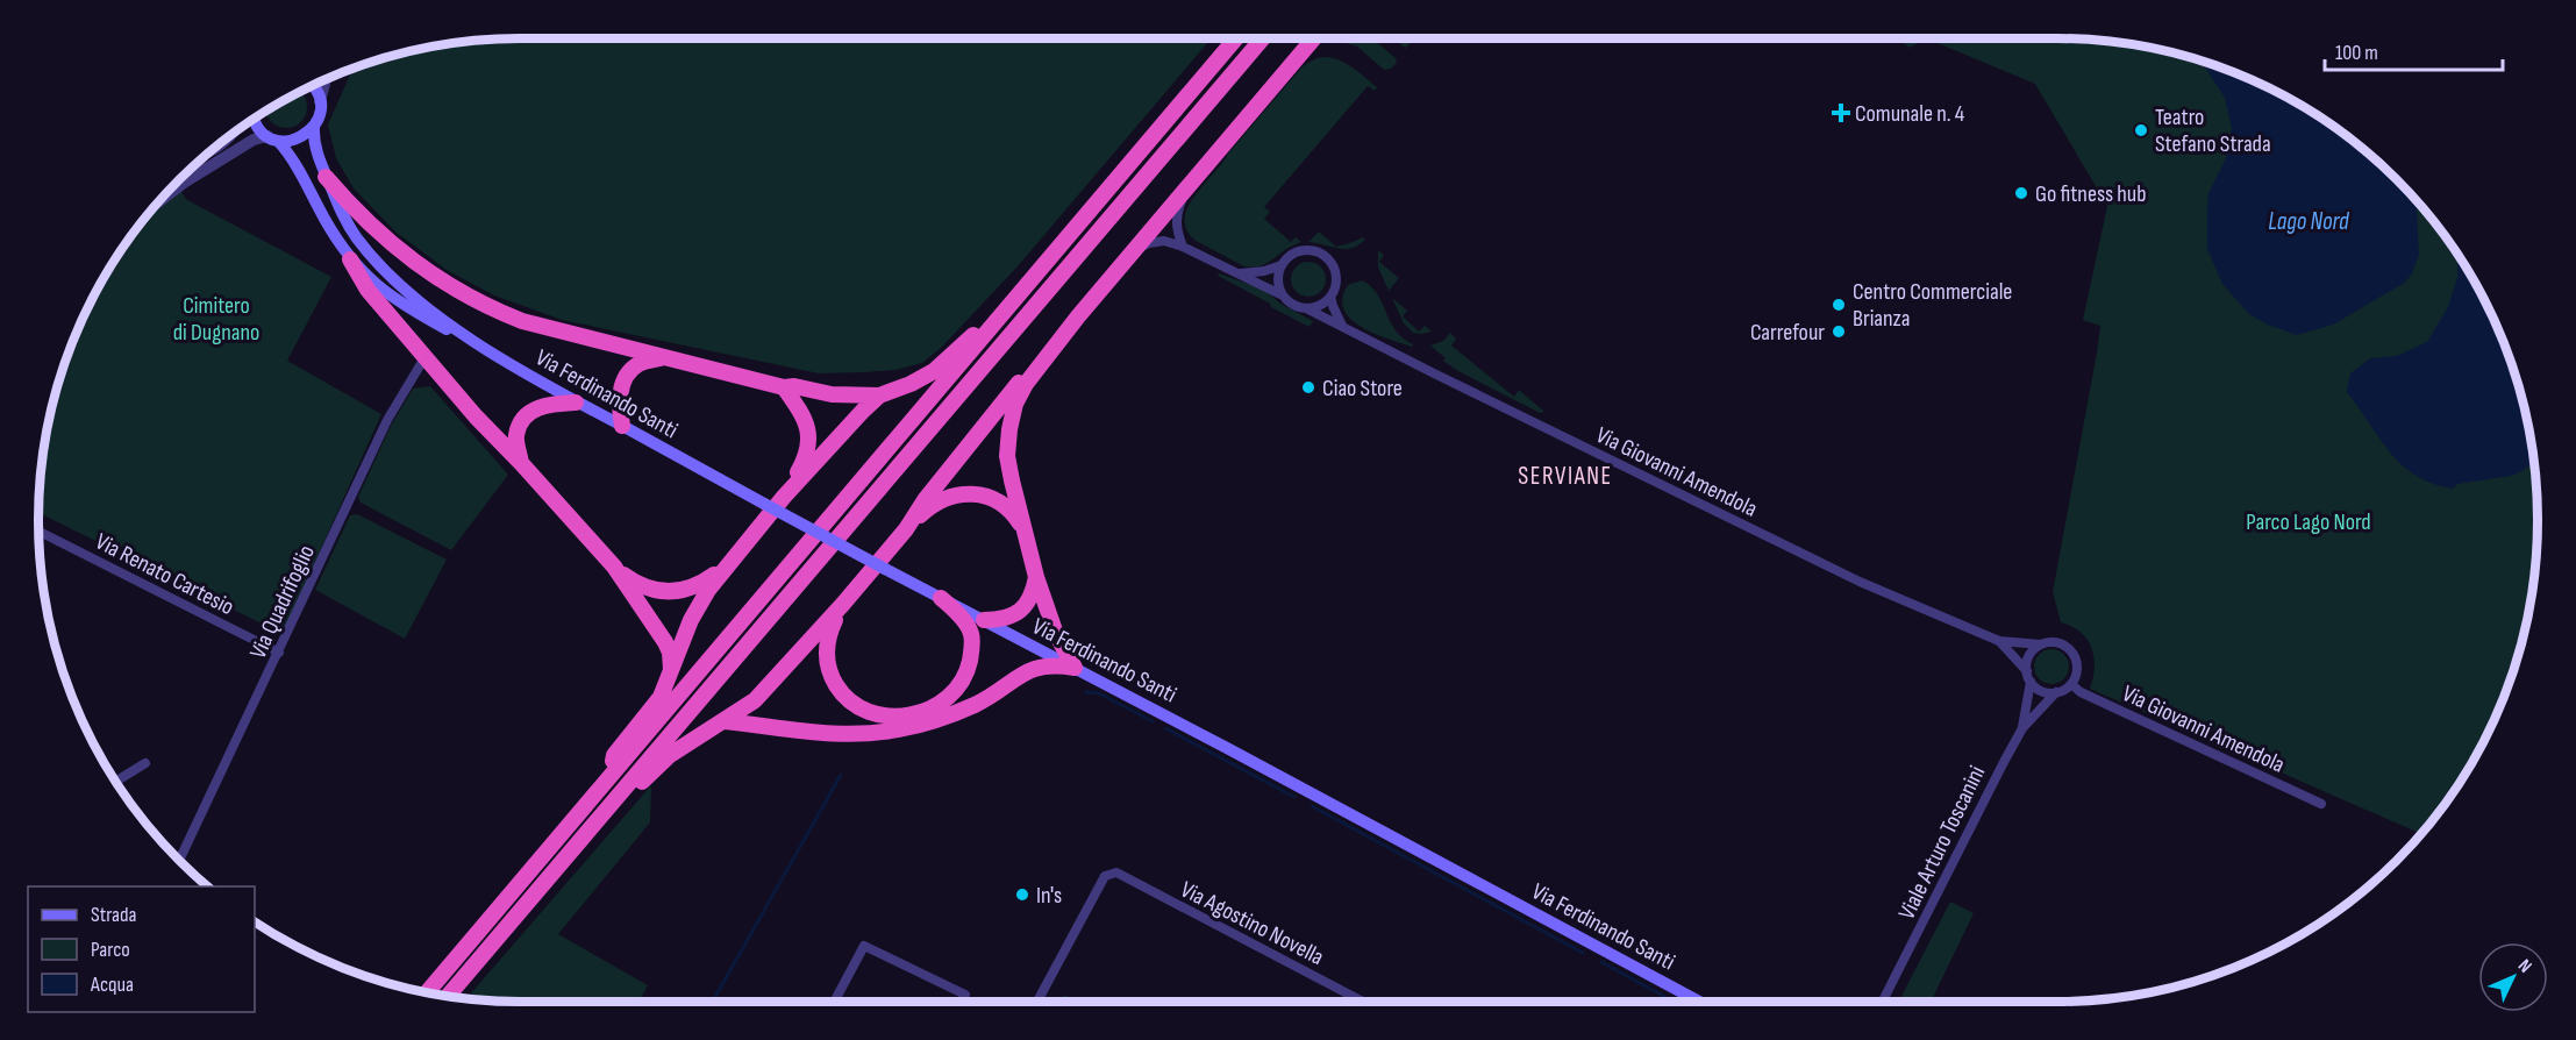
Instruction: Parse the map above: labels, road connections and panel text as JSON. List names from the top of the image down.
{
  "streets": {
    "main road": ["Via Ferdinando Santi"],
    "street": [
      "Via Giovanni Amendola",
      "Via Renato Cartesio",
      "Via Quadrifoglio",
      "Viale Arturo Toscanini",
      "Via Agostino Novella"
    ]
  },
  "crossings": [
    ["Via Giovanni Amendola", "Viale Arturo Toscanini"],
    ["Via Renato Cartesio", "Via Quadrifoglio"]
  ],
  "districts": ["SERVIANE"],
  "water": ["Lago Nord"],
  "parks": ["Cimitero di Dugnano", "Parco Lago Nord"],
  "places": {
    "health": ["Comunale n. 4"],
    "other": [
      "Teatro Stefano Strada",
      "Go fitness hub",
      "Centro Commerciale Brianza",
      "Carrefour",
      "Ciao Store",
      "In's"
    ]
  },
  "legend": ["Strada", "Parco", "Acqua"],
  "scale_bar": "100 m",
  "north": "top right"
}
